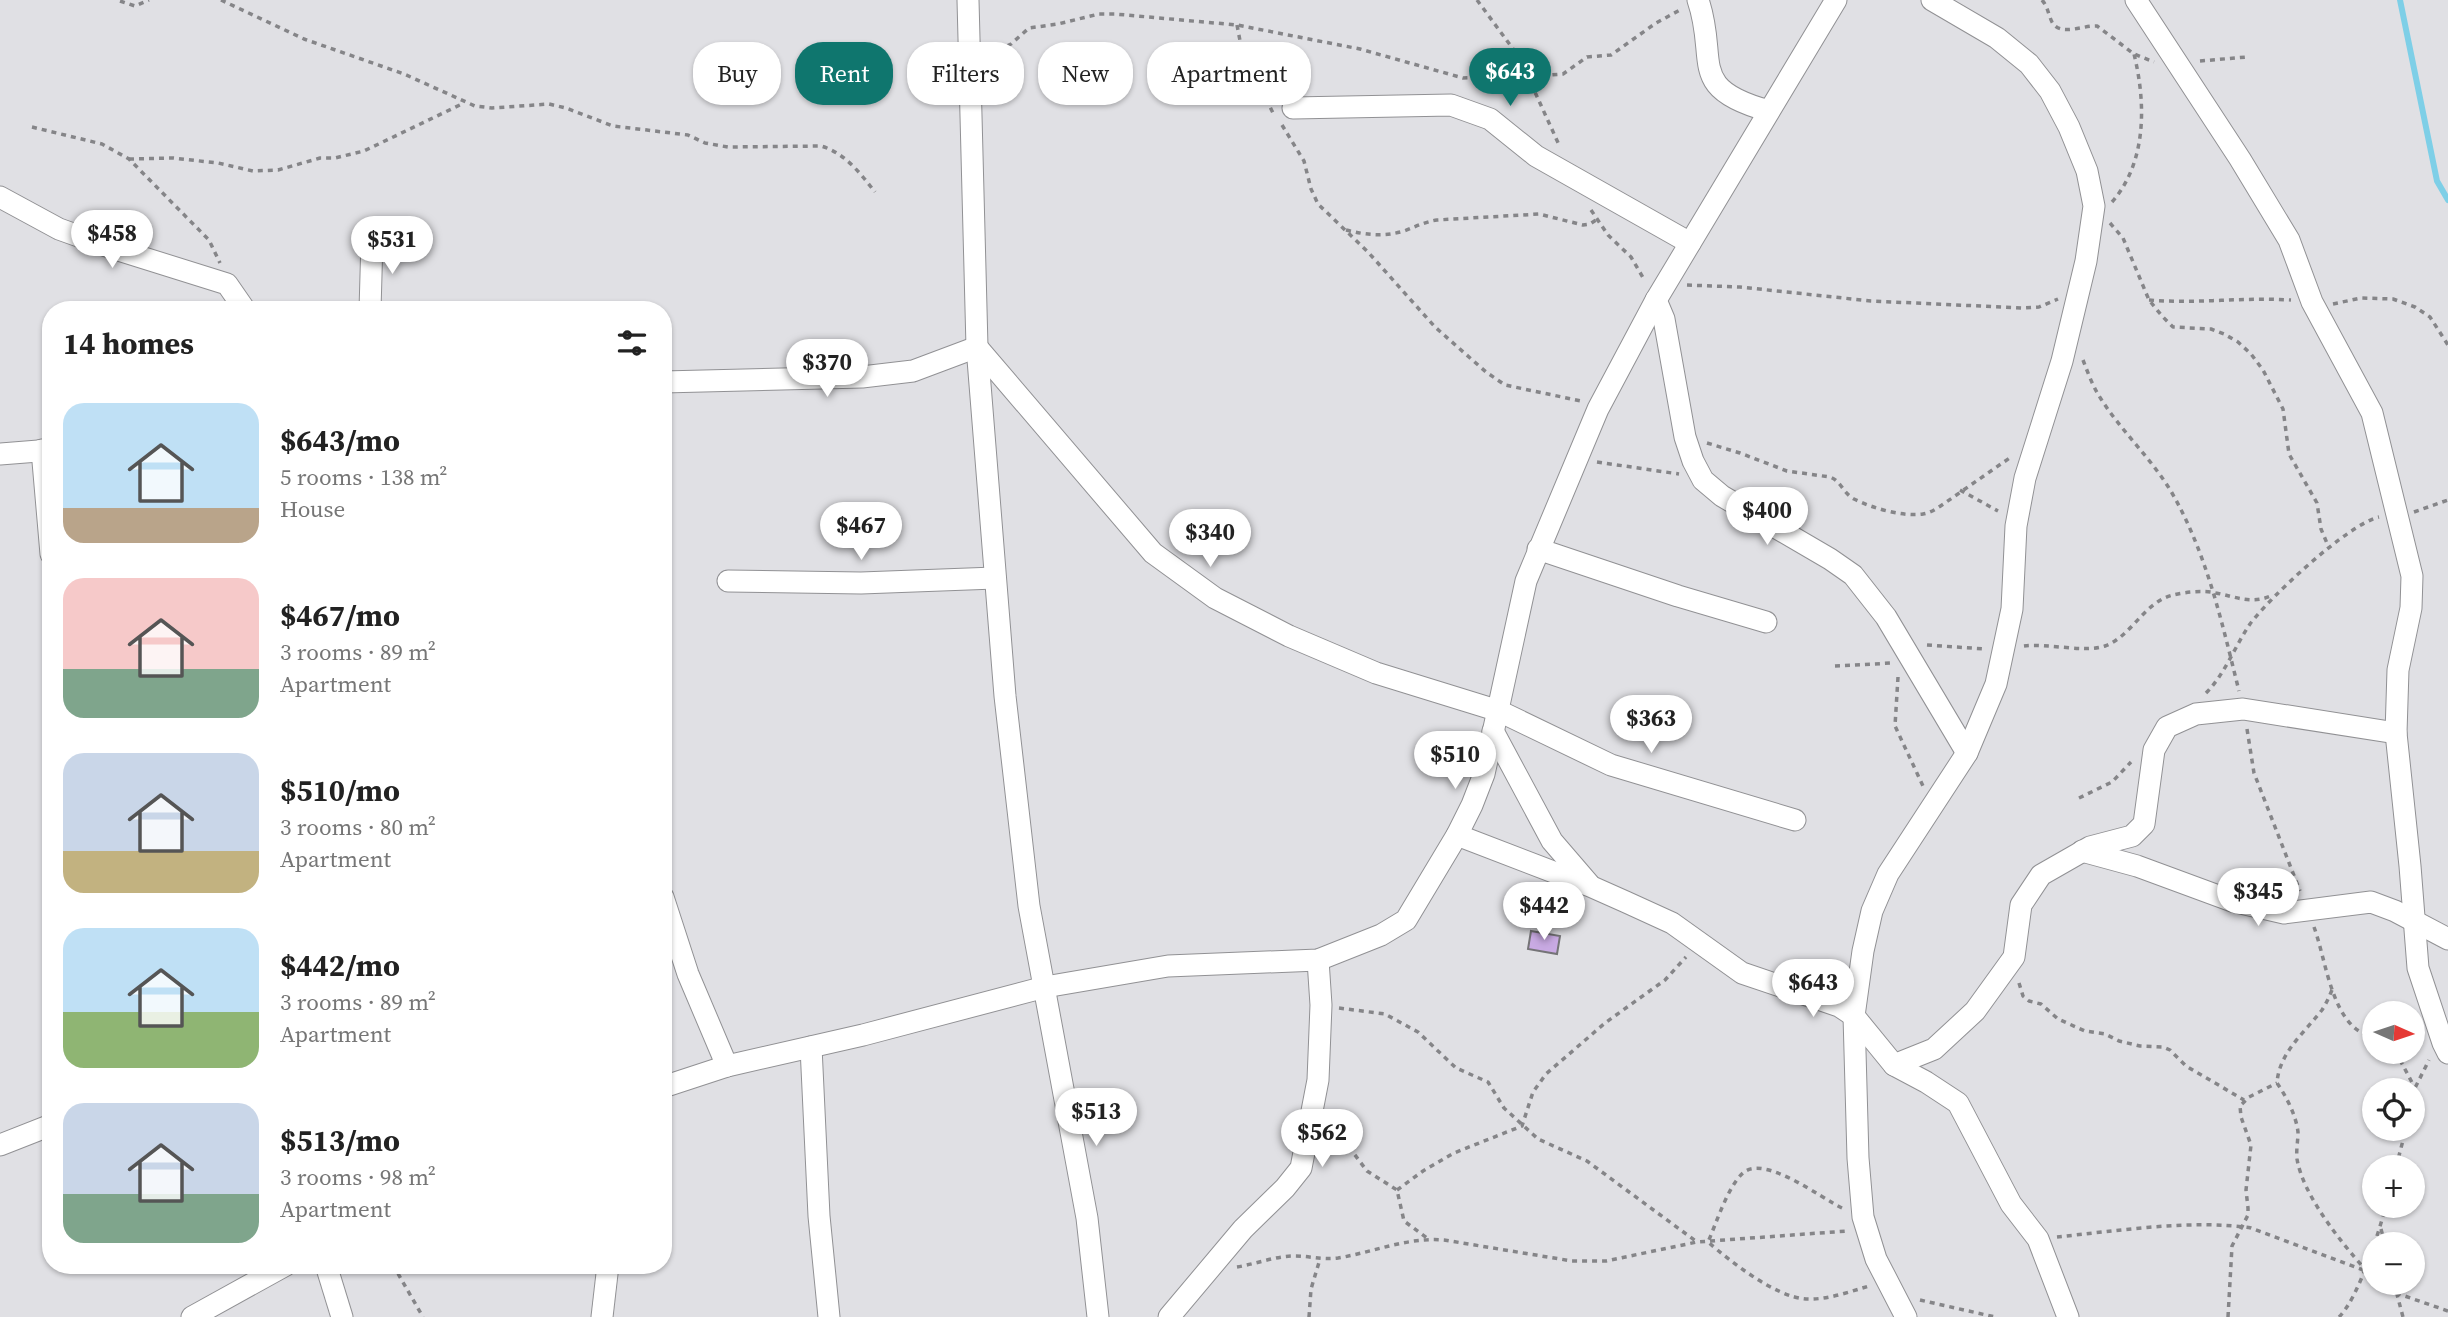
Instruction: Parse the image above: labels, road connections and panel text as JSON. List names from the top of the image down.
{
  "north": "right",
  "page": {
    "chip": [
      "Buy",
      "Rent",
      "Filters",
      "New",
      "Apartment"
    ],
    "price": [
      "$643",
      "$458",
      "$531",
      "$370",
      "$400",
      "$467",
      "$340",
      "$363",
      "$510",
      "$345",
      "$442",
      "$643",
      "$513",
      "$562"
    ],
    "heading": "14 homes",
    "list": [
      {
        "name": "$643/mo",
        "note": "5 rooms · 138 m² · House"
      },
      {
        "name": "$467/mo",
        "note": "3 rooms · 89 m² · Apartment"
      },
      {
        "name": "$510/mo",
        "note": "3 rooms · 80 m² · Apartment"
      },
      {
        "name": "$442/mo",
        "note": "3 rooms · 89 m² · Apartment"
      },
      {
        "name": "$513/mo",
        "note": "3 rooms · 98 m² · Apartment"
      }
    ],
    "map_buttons": ["+", "−"]
  }
}
